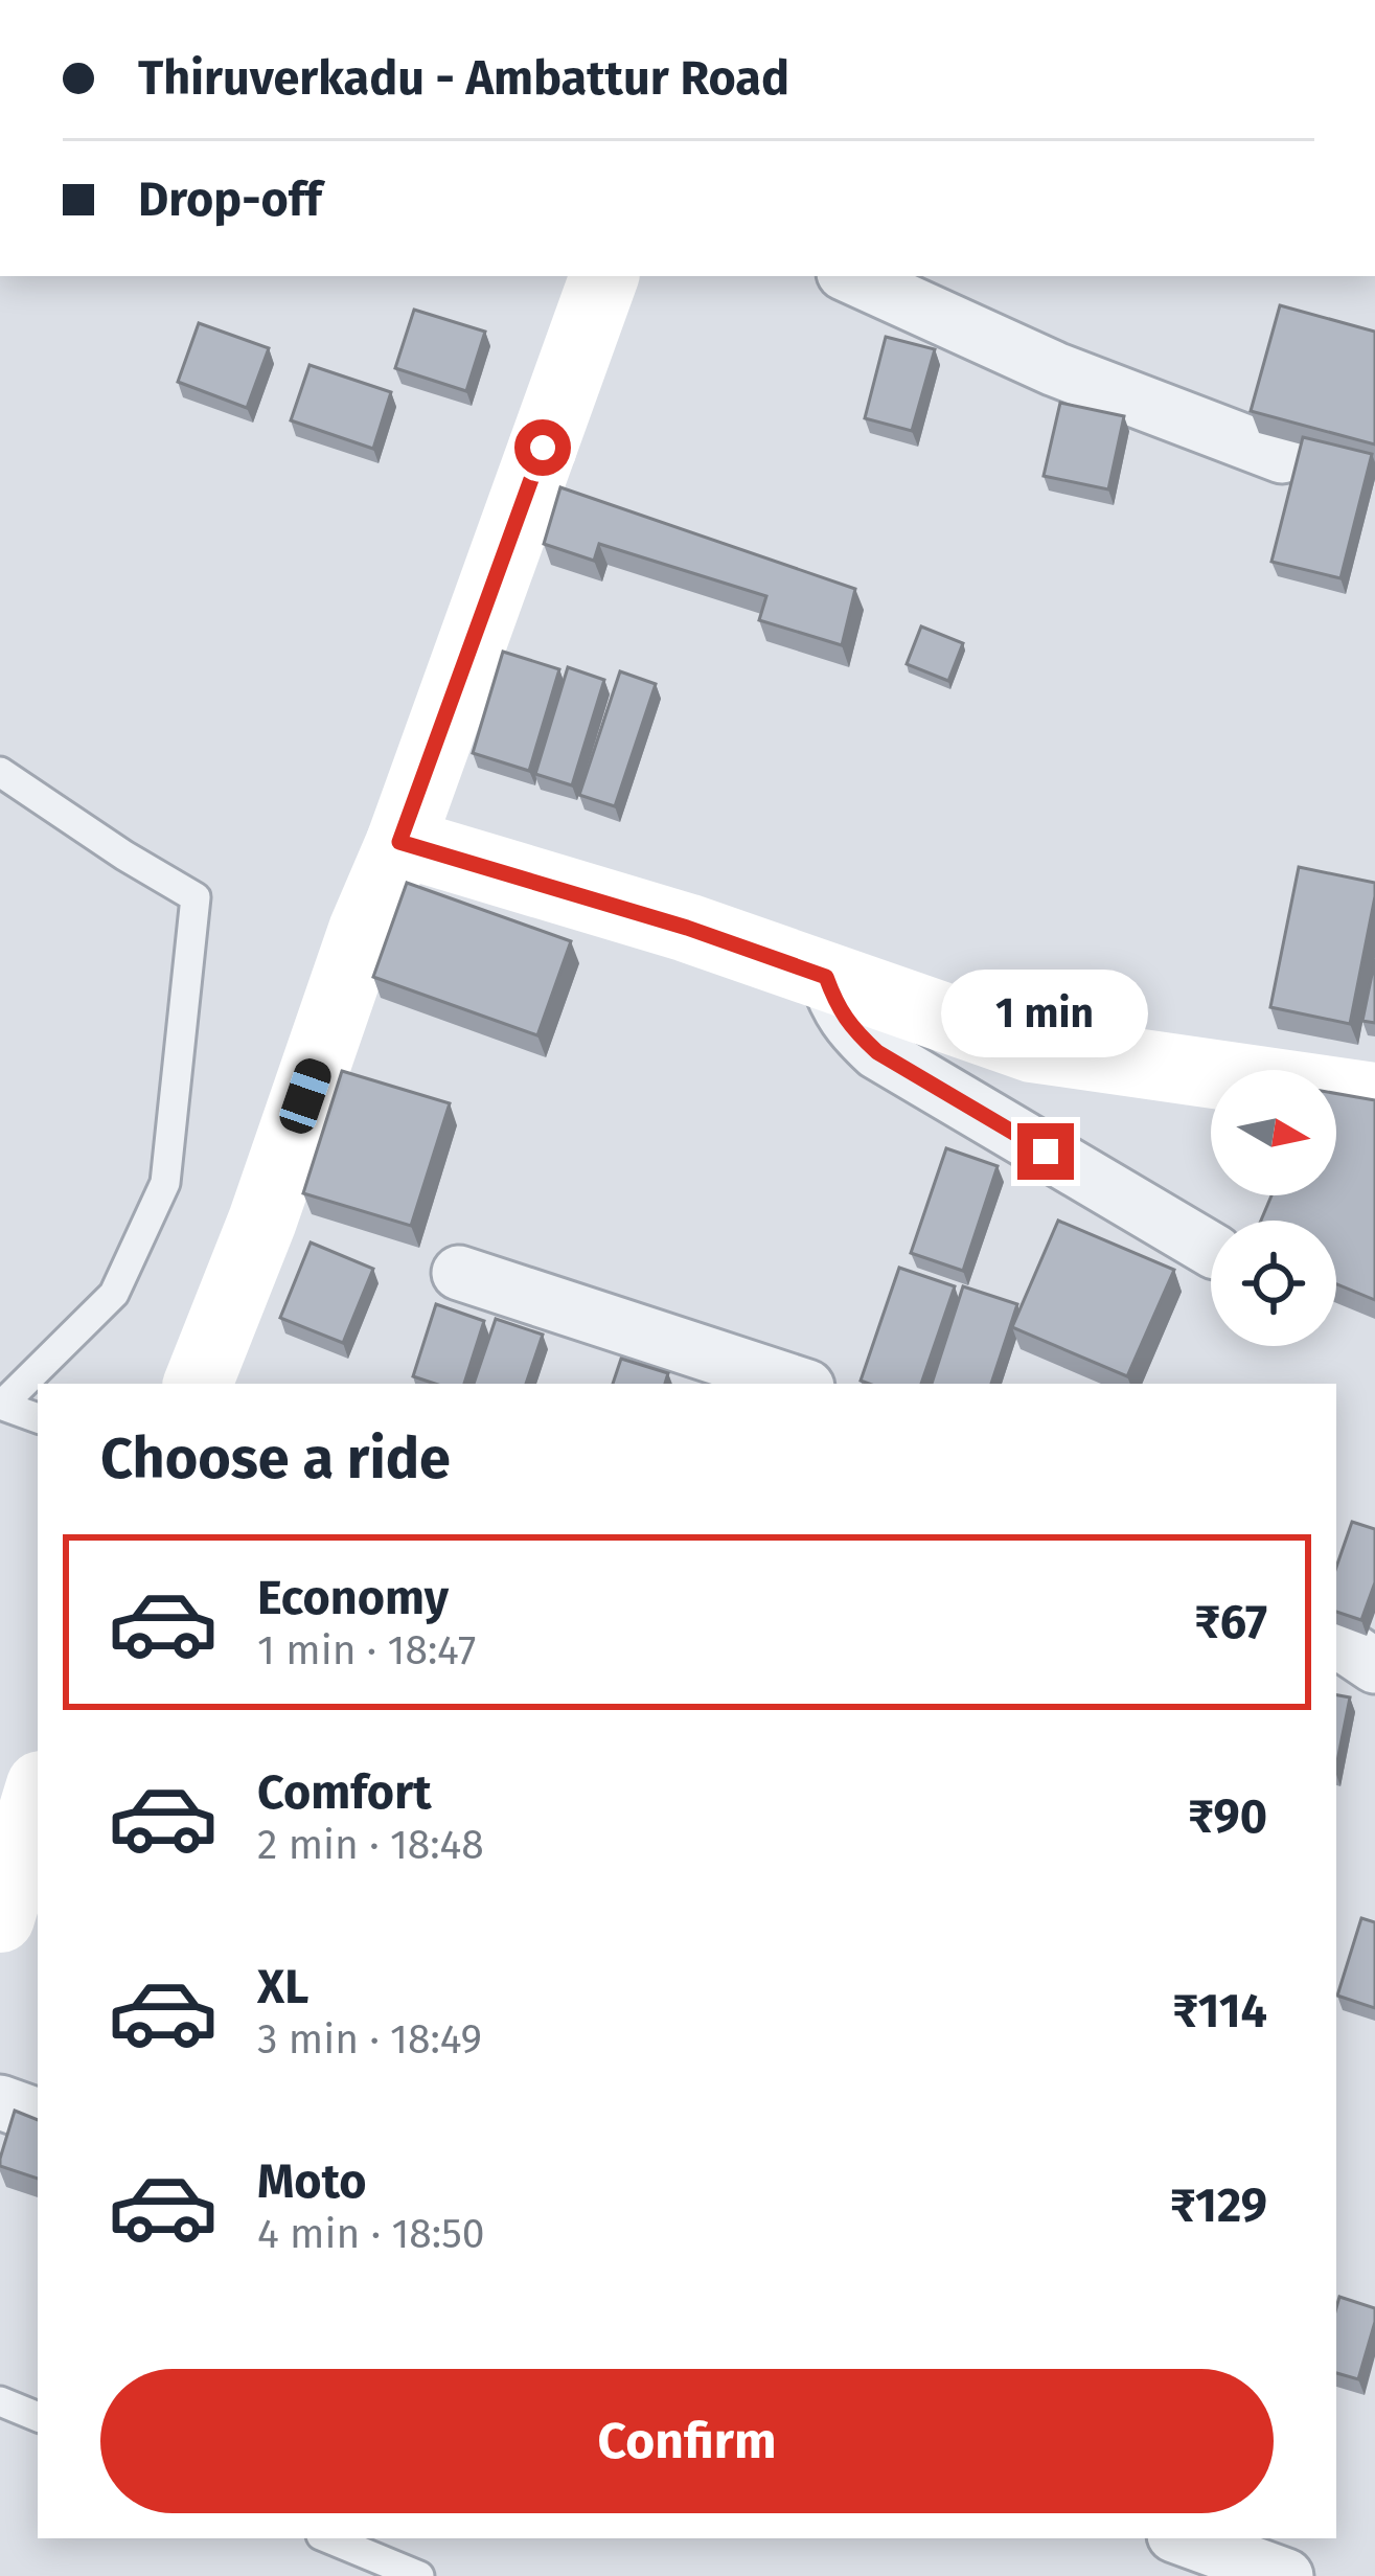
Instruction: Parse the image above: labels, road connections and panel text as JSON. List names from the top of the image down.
{
  "north": "right",
  "page": {
    "banner": ["Thiruverkadu - Ambattur Road", "Drop-off"],
    "bubble": "1 min",
    "heading": "Choose a ride",
    "list": [
      {
        "name": "Economy",
        "note": "1 min · 18:47",
        "value": "₹67"
      },
      {
        "name": "Comfort",
        "note": "2 min · 18:48",
        "value": "₹90"
      },
      {
        "name": "XL",
        "note": "3 min · 18:49",
        "value": "₹114"
      },
      {
        "name": "Moto",
        "note": "4 min · 18:50",
        "value": "₹129"
      }
    ],
    "buttons": "Confirm"
  }
}
